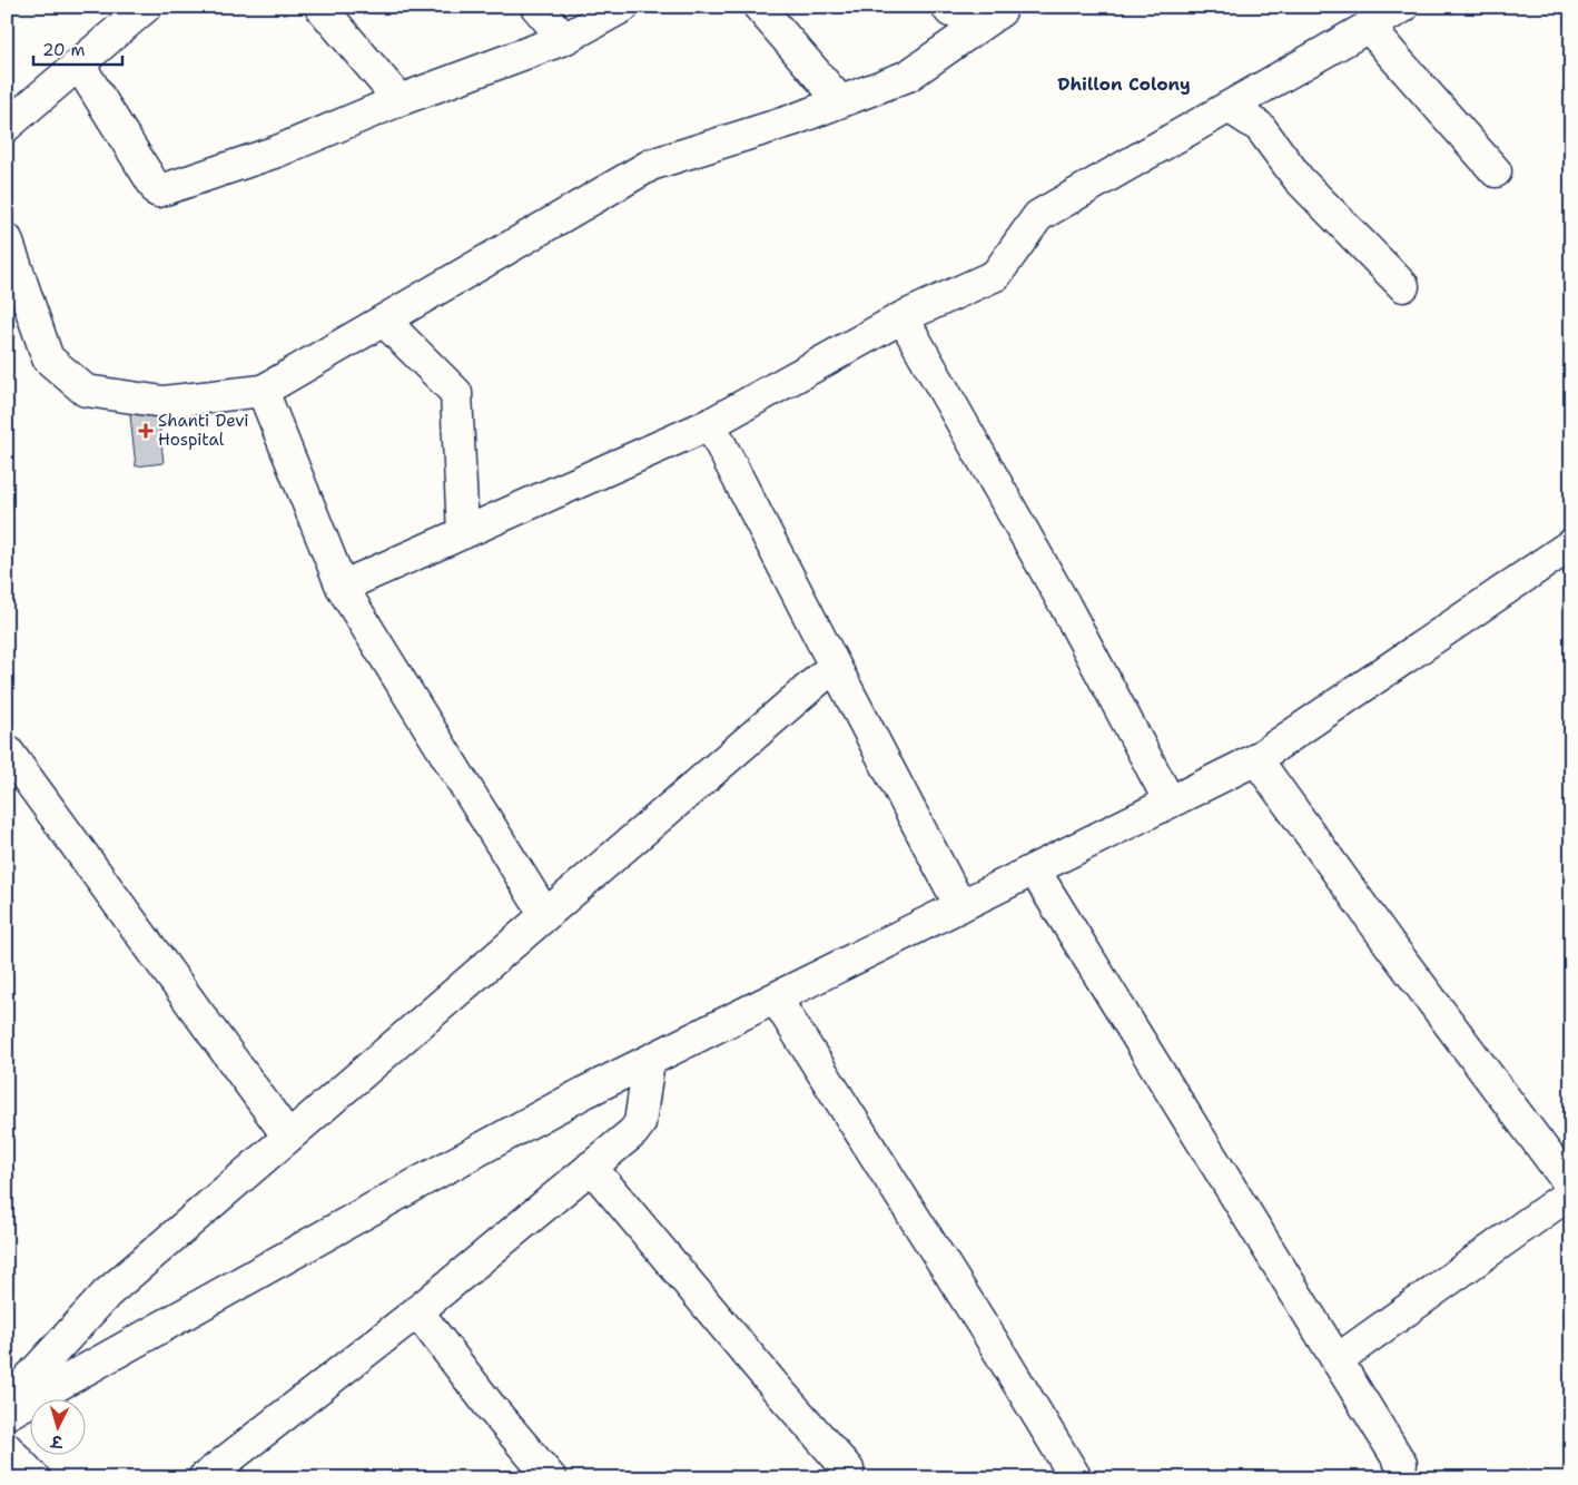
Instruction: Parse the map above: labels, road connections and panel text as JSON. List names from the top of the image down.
{
  "districts": ["Dhillon Colony"],
  "places": {
    "health": ["Shanti Devi Hospital"]
  },
  "scale_bar": "20 m",
  "north": "bottom"
}
